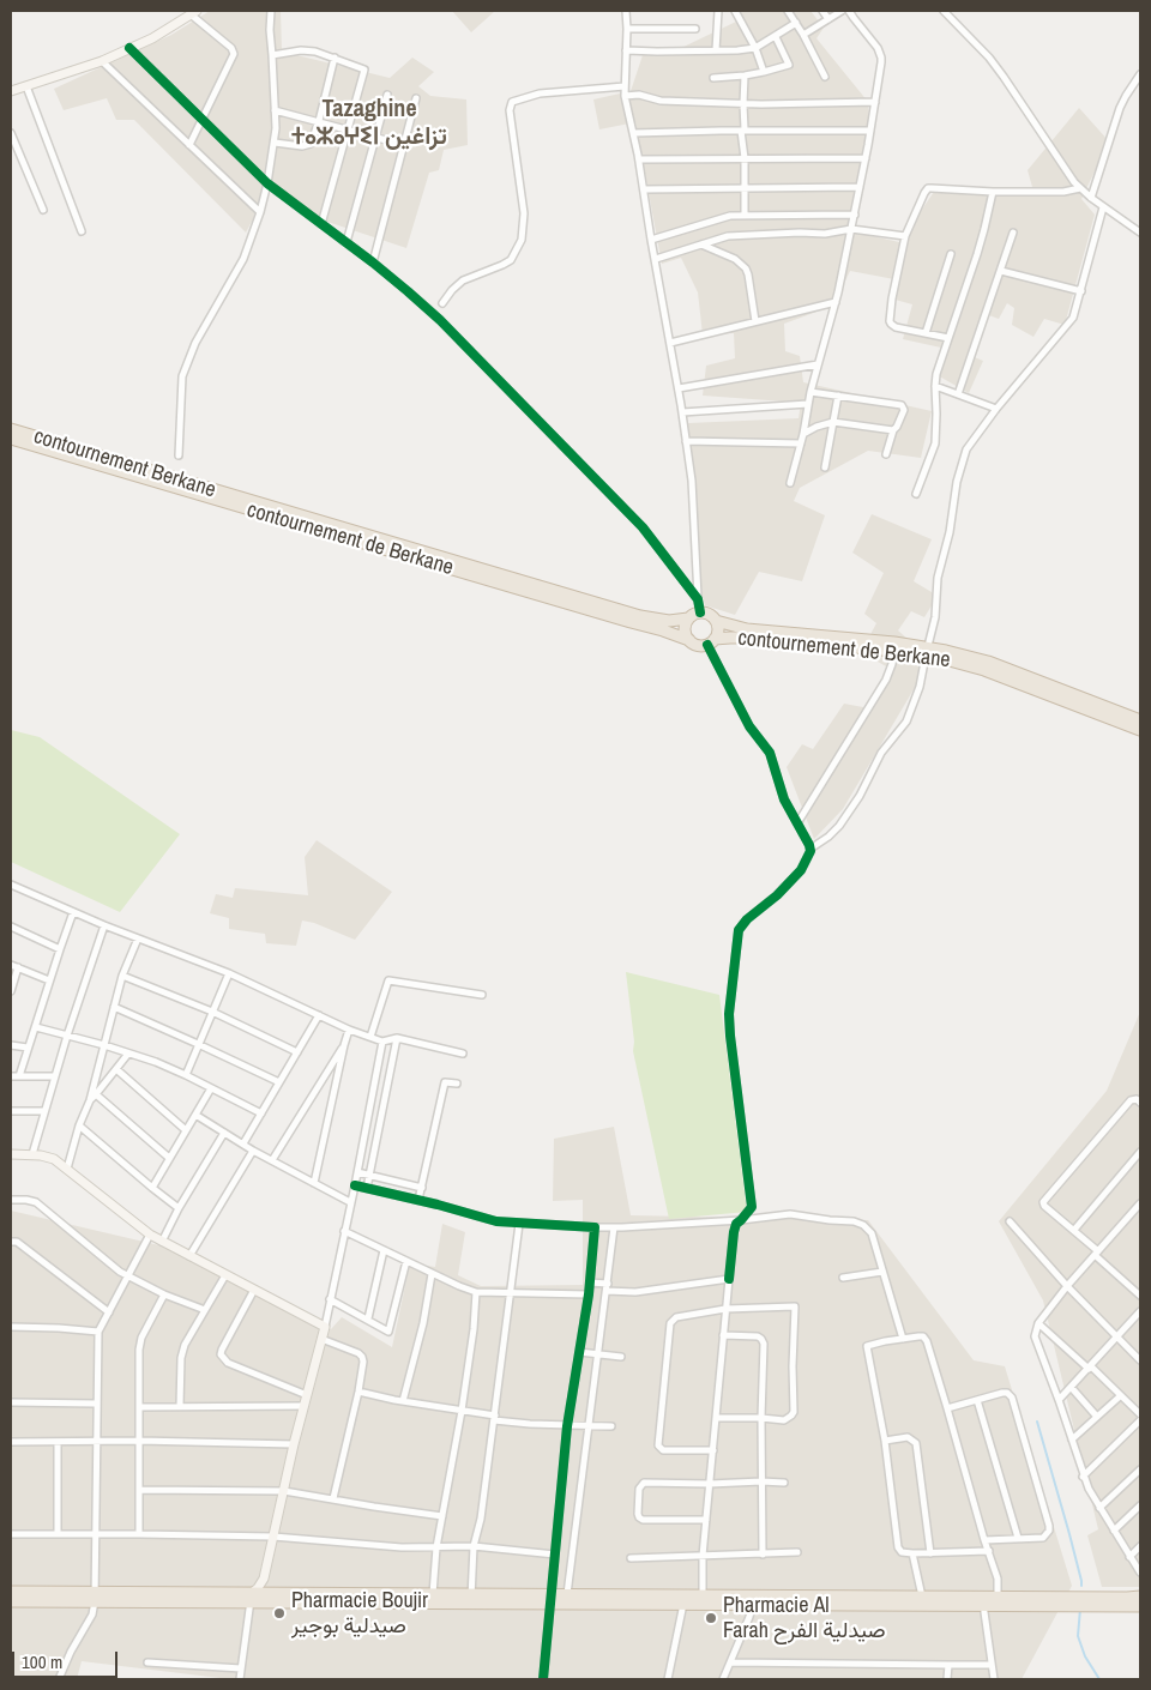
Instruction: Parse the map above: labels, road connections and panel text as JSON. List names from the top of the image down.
{
  "streets": {
    "highway": ["contournement Berkane", "contournement de Berkane"]
  },
  "crossings": [
    ["contournement Berkane", "contournement de Berkane"]
  ],
  "districts": ["Tazaghine ⵜⴰⵣⴰⵖⵉⵏ تزاغين"],
  "places": ["Pharmacie Boujir صيدلية بوجير", "Pharmacie Al Farah صيدلية الفرح"],
  "scale_bar": "100 m"
}
